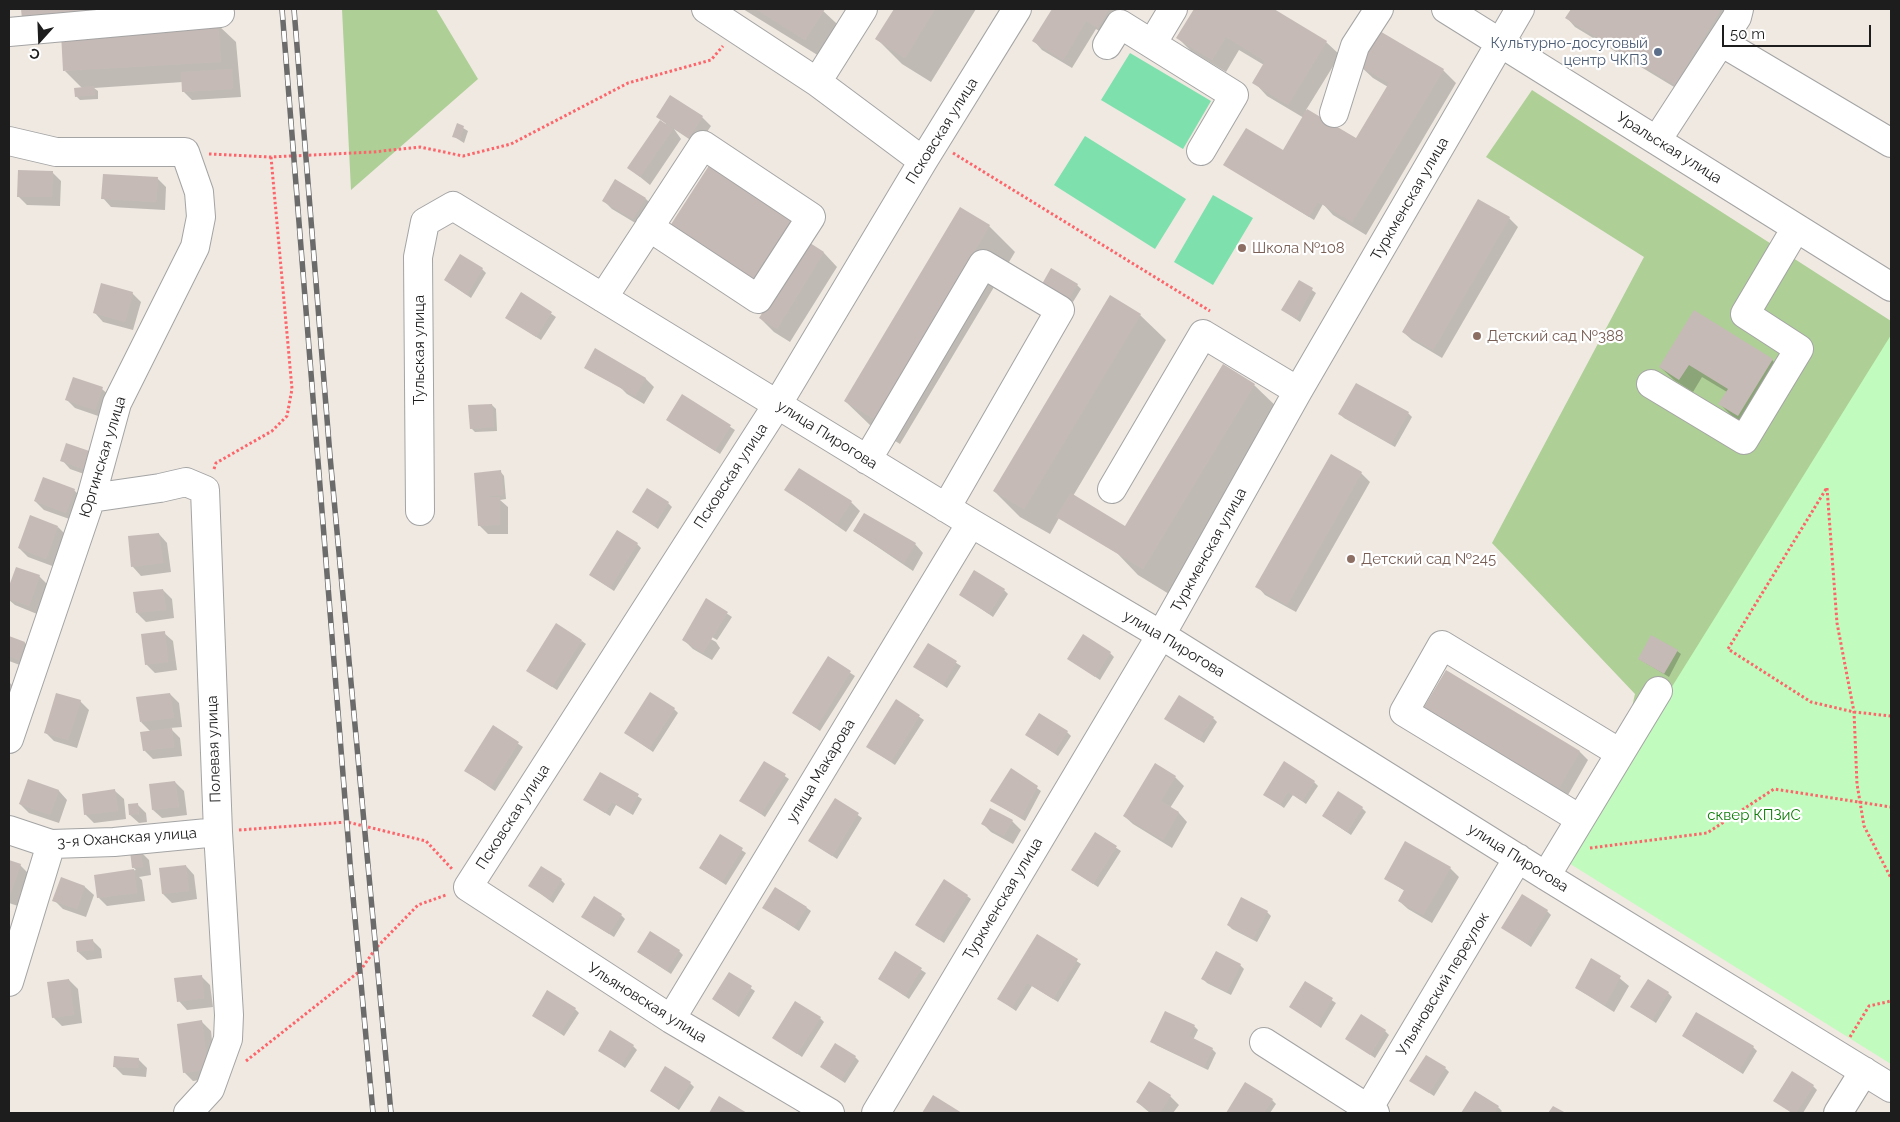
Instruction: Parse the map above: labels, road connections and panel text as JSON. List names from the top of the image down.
{
  "streets": {
    "street": [
      "Псковская улица",
      "Уральская улица",
      "Туркменская улица",
      "Тульская улица",
      "улица Пирогова",
      "Юргинская улица",
      "Полевая улица",
      "улица Макарова",
      "3-я Оханская улица",
      "Ульяновский переулок",
      "Ульяновская улица"
    ]
  },
  "crossings": [
    ["Псковская улица", "улица Пирогова"],
    ["Псковская улица", "Ульяновская улица"],
    ["Уральская улица", "Туркменская улица"],
    ["Туркменская улица", "улица Пирогова"],
    ["Тульская улица", "улица Пирогова"],
    ["улица Пирогова", "улица Макарова"],
    ["улица Пирогова", "Ульяновский переулок"],
    ["Полевая улица", "3-я Оханская улица"],
    ["улица Макарова", "Ульяновская улица"]
  ],
  "parks": ["сквер КПЗиС"],
  "places": [
    "Культурно-досуговый центр ЧКПЗ",
    "Школа №108",
    "Детский сад №388",
    "Детский сад №245"
  ],
  "scale_bar": "50 m",
  "north": "bottom"
}
